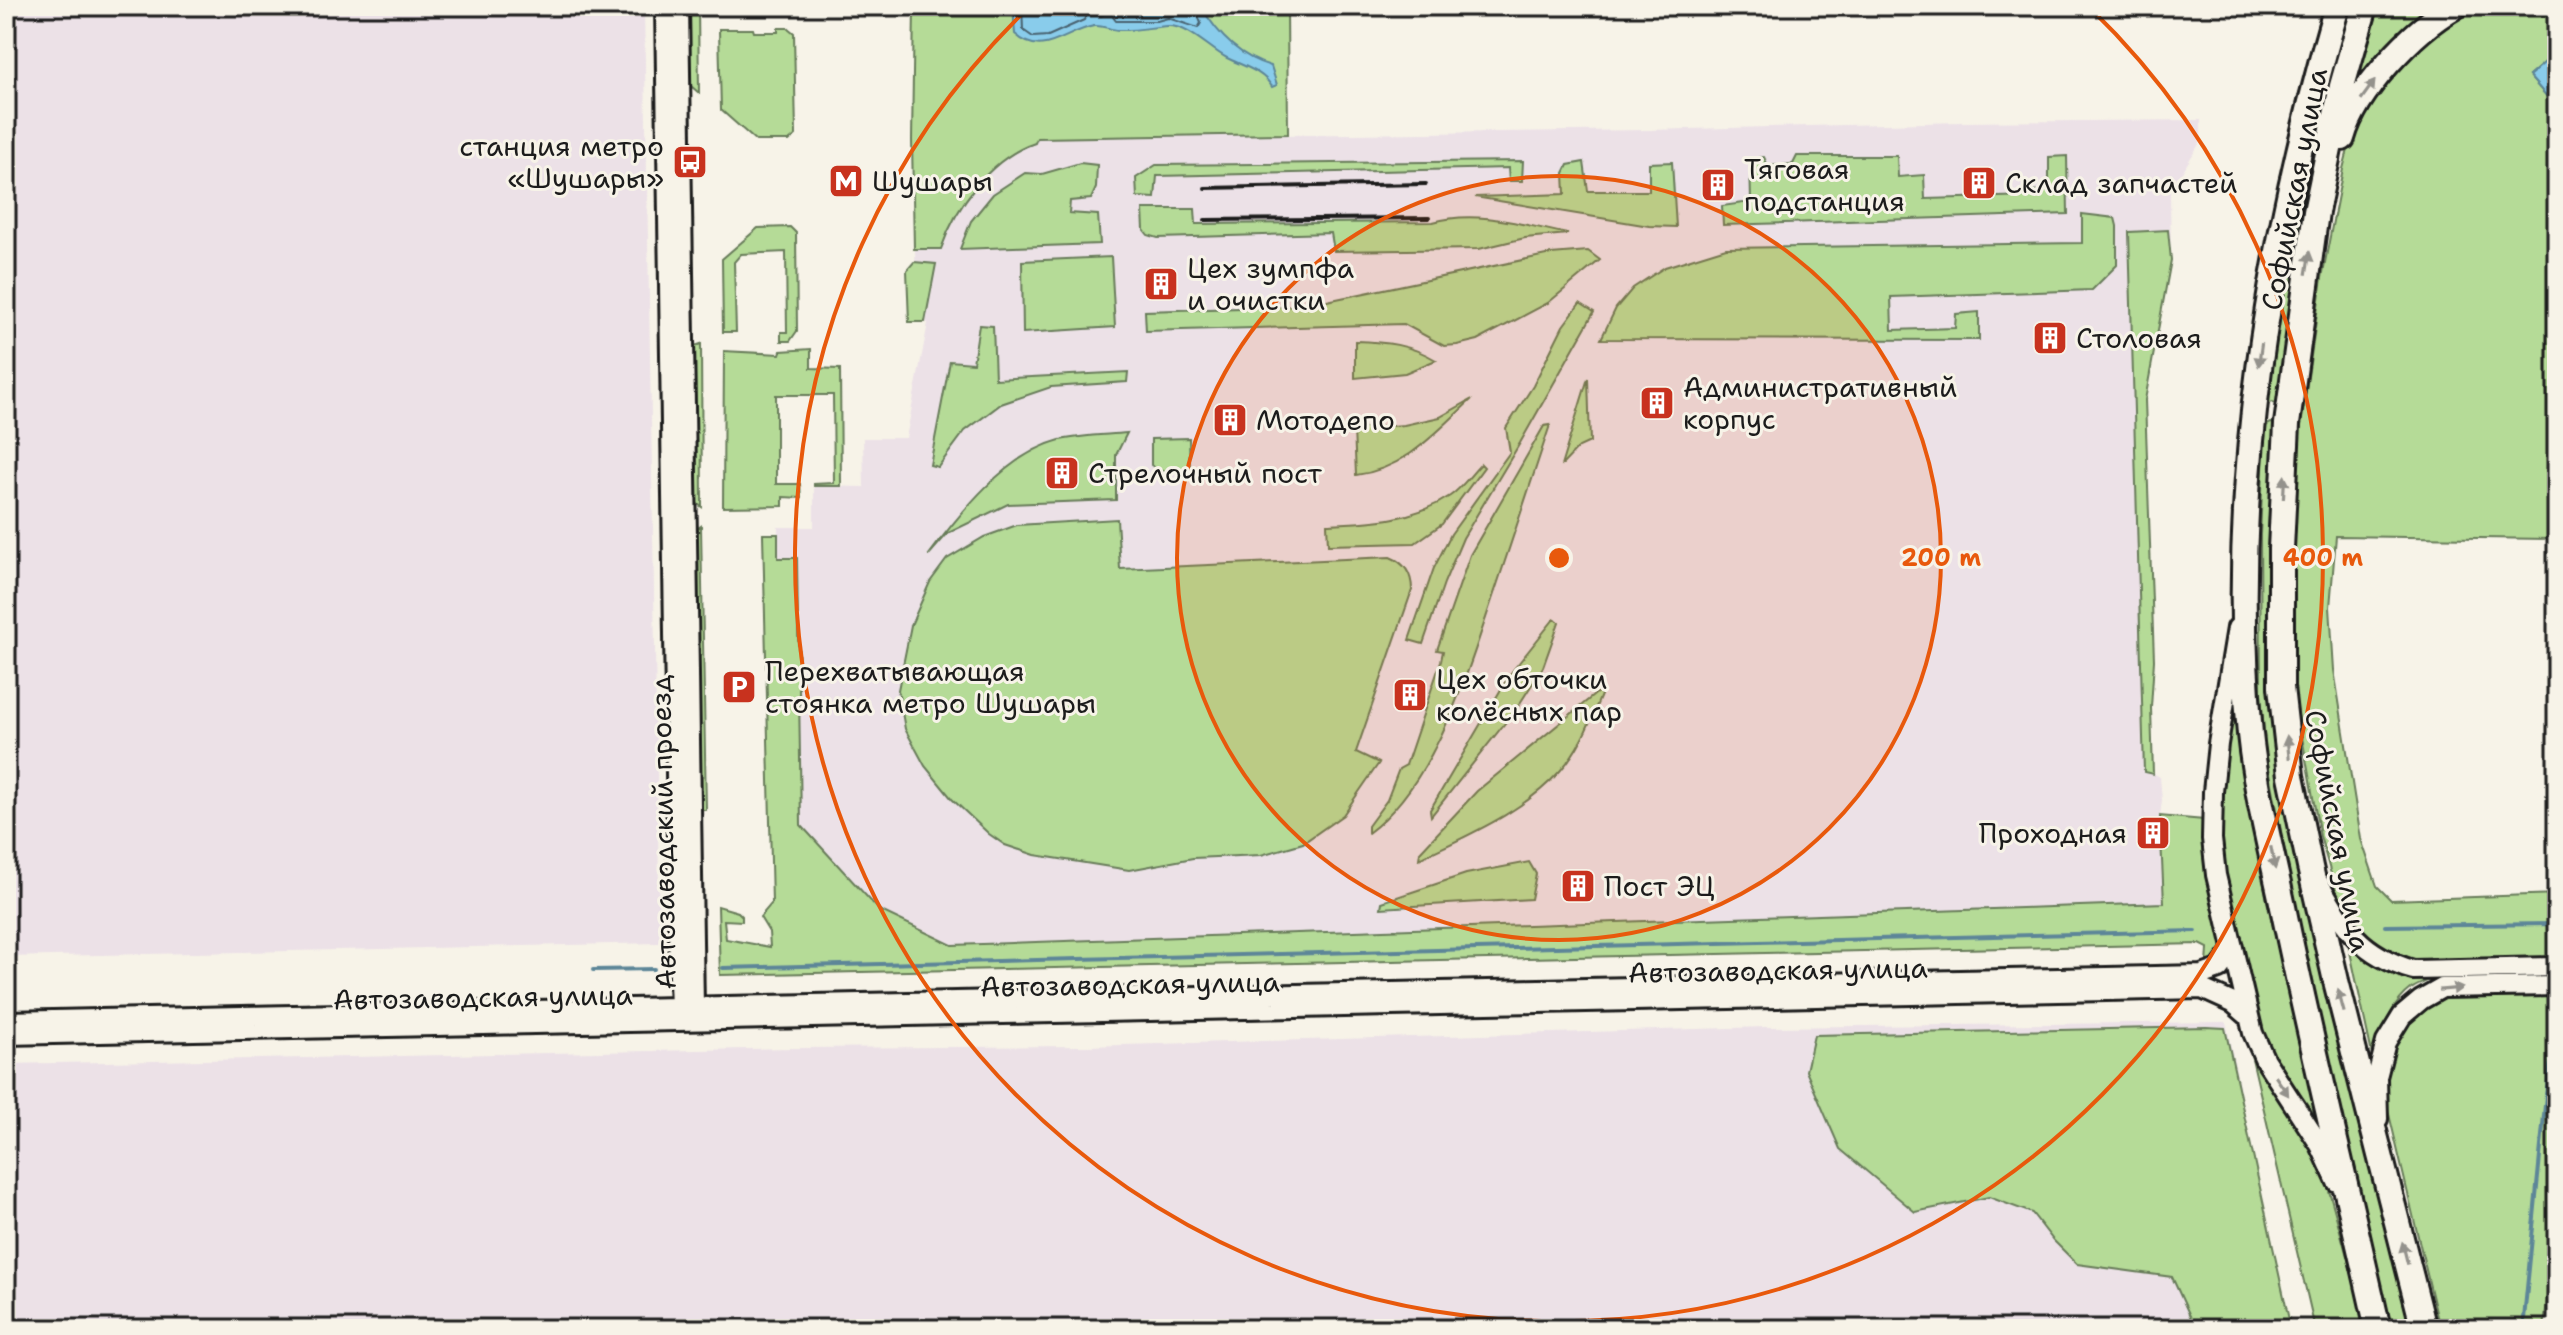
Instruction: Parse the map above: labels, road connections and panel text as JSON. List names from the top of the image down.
{
  "streets": {
    "main road": ["Софийская улица"],
    "street": ["Автозаводский проезд", "Автозаводская улица"]
  },
  "crossings": [
    ["Автозаводский проезд", "Автозаводская улица"]
  ],
  "places": {
    "bus stop": ["станция метро «Шушары»"],
    "metro station": ["Шушары"],
    "building": [
      "Склад запчастей",
      "Тяговая подстанция",
      "Цех зумпфа и очистки",
      "Столовая",
      "Административный корпус",
      "Мотодепо",
      "Стрелочный пост",
      "Цех обточки колёсных пар",
      "Проходная",
      "Пост ЭЦ"
    ],
    "parking": ["Перехватывающая стоянка метро Шушары"]
  },
  "rings": ["200 m", "400 m"]
}
